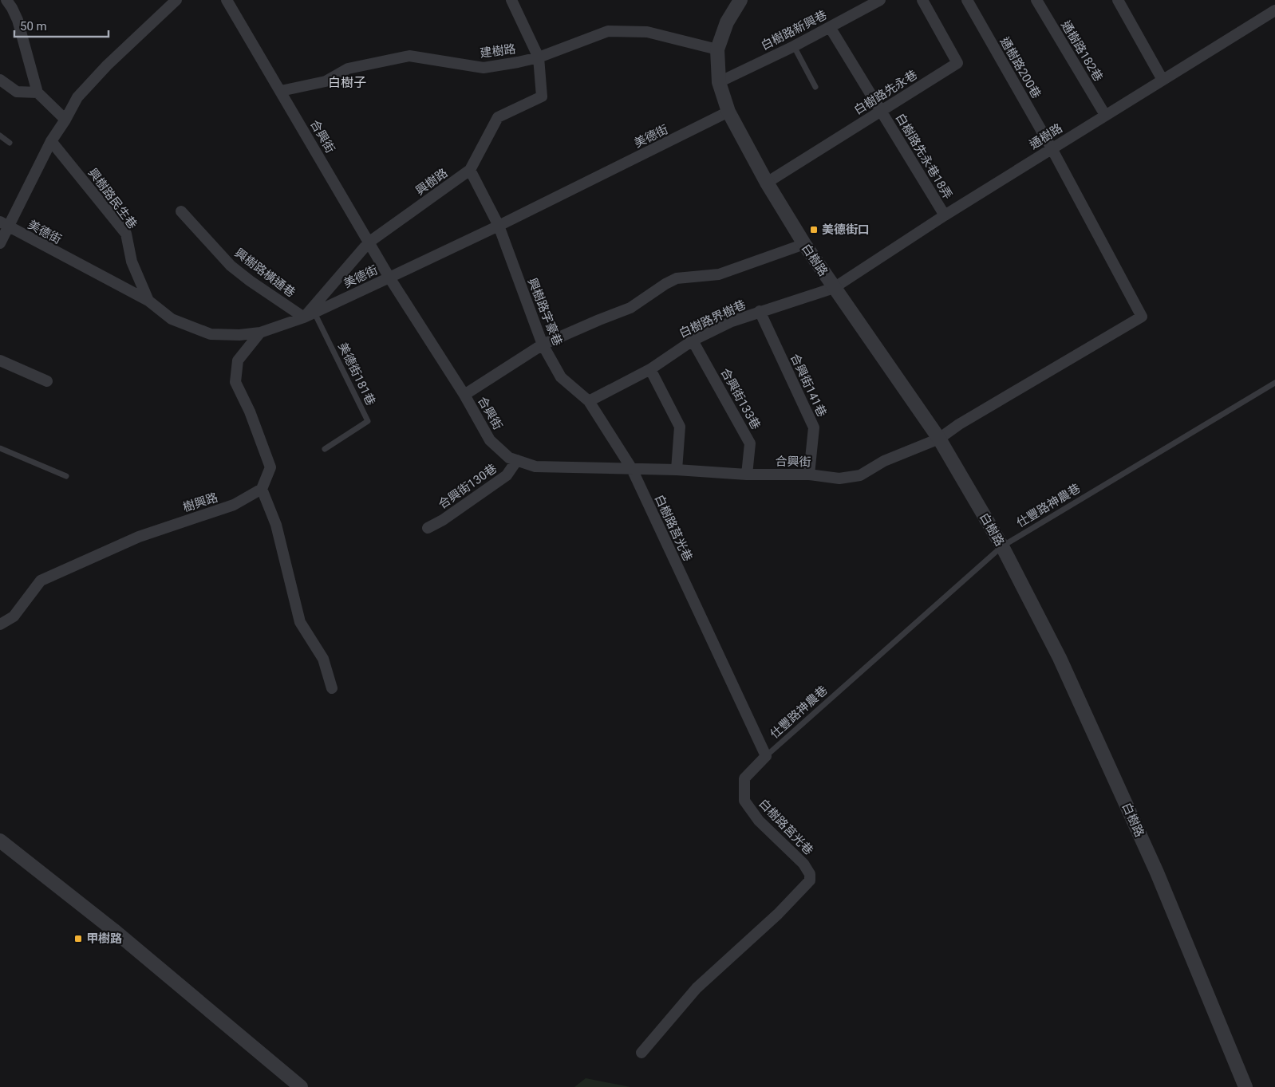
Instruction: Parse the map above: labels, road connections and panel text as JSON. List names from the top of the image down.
{
  "streets": {
    "street": [
      "白樹路新興巷",
      "建樹路",
      "通樹路182巷",
      "通樹路200巷",
      "白樹路先永巷",
      "合興街",
      "美德街",
      "通樹路",
      "白樹路先永巷18弄",
      "興樹路",
      "興樹路民生巷",
      "白樹路",
      "興樹路橫通巷",
      "興樹路字豪巷",
      "白樹路界樹巷",
      "合興街141巷",
      "合興街133巷",
      "合興街130巷",
      "樹興路",
      "白樹路莒光巷"
    ],
    "lane": ["美德街181巷", "仕豐路神農巷"]
  },
  "crossings": [
    ["白樹路新興巷", "白樹路先永巷18弄"],
    ["白樹路新興巷", "白樹路"],
    ["建樹路", "合興街"],
    ["建樹路", "興樹路"],
    ["建樹路", "白樹路"],
    ["通樹路182巷", "通樹路"],
    ["通樹路200巷", "合興街"],
    ["通樹路200巷", "通樹路"],
    ["通樹路200巷", "白樹路"],
    ["白樹路先永巷", "白樹路先永巷18弄"],
    ["白樹路先永巷", "白樹路"],
    ["合興街", "美德街"],
    ["合興街", "興樹路"],
    ["合興街", "白樹路"],
    ["合興街", "興樹路字豪巷"],
    ["合興街", "合興街141巷"],
    ["合興街", "合興街133巷"],
    ["合興街", "合興街130巷"],
    ["合興街", "白樹路莒光巷"],
    ["美德街", "興樹路"],
    ["美德街", "興樹路民生巷"],
    ["美德街", "白樹路"],
    ["美德街", "興樹路橫通巷"],
    ["美德街", "興樹路字豪巷"],
    ["美德街", "美德街181巷"],
    ["通樹路", "白樹路先永巷18弄"],
    ["通樹路", "白樹路"],
    ["通樹路", "白樹路界樹巷"],
    ["興樹路", "興樹路橫通巷"],
    ["興樹路", "興樹路字豪巷"],
    ["白樹路", "白樹路界樹巷"],
    ["白樹路", "仕豐路神農巷"],
    ["興樹路字豪巷", "白樹路界樹巷"],
    ["興樹路字豪巷", "白樹路莒光巷"],
    ["白樹路界樹巷", "合興街141巷"],
    ["白樹路界樹巷", "合興街133巷"],
    ["仕豐路神農巷", "白樹路莒光巷"]
  ],
  "districts": ["白樹子"],
  "places": {
    "transit": ["美德街口", "甲樹路"]
  },
  "scale_bar": "50 m"
}
